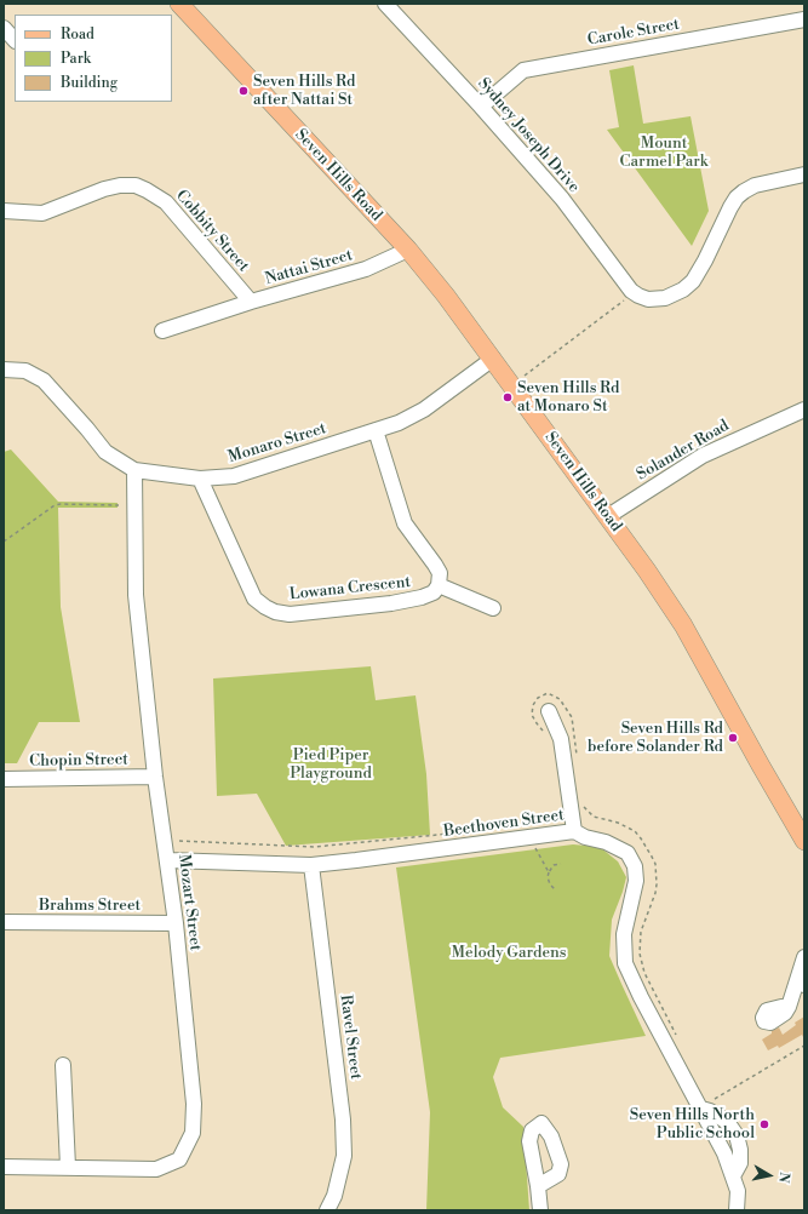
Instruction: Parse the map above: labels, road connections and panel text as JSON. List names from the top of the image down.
{
  "streets": {
    "main road": ["Seven Hills Road"],
    "street": [
      "Carole Street",
      "Sydney Joseph Drive",
      "Cobbity Street",
      "Nattai Street",
      "Monaro Street",
      "Solander Road",
      "Lowana Crescent",
      "Chopin Street",
      "Beethoven Street",
      "Mozart Street",
      "Brahms Street",
      "Ravel Street"
    ]
  },
  "crossings": [
    ["Carole Street", "Sydney Joseph Drive"],
    ["Seven Hills Road", "Nattai Street"],
    ["Seven Hills Road", "Monaro Street"],
    ["Seven Hills Road", "Solander Road"],
    ["Cobbity Street", "Nattai Street"],
    ["Monaro Street", "Lowana Crescent"],
    ["Monaro Street", "Mozart Street"],
    ["Chopin Street", "Mozart Street"],
    ["Beethoven Street", "Mozart Street"],
    ["Beethoven Street", "Ravel Street"],
    ["Mozart Street", "Brahms Street"]
  ],
  "parks": ["Mount Carmel Park", "Pied Piper Playground", "Melody Gardens"],
  "places": [
    "Seven Hills Rd after Nattai St",
    "Seven Hills Rd at Monaro St",
    "Seven Hills Rd before Solander Rd",
    "Seven Hills North Public School"
  ],
  "legend": ["Road", "Park", "Building"],
  "north": "right"
}
